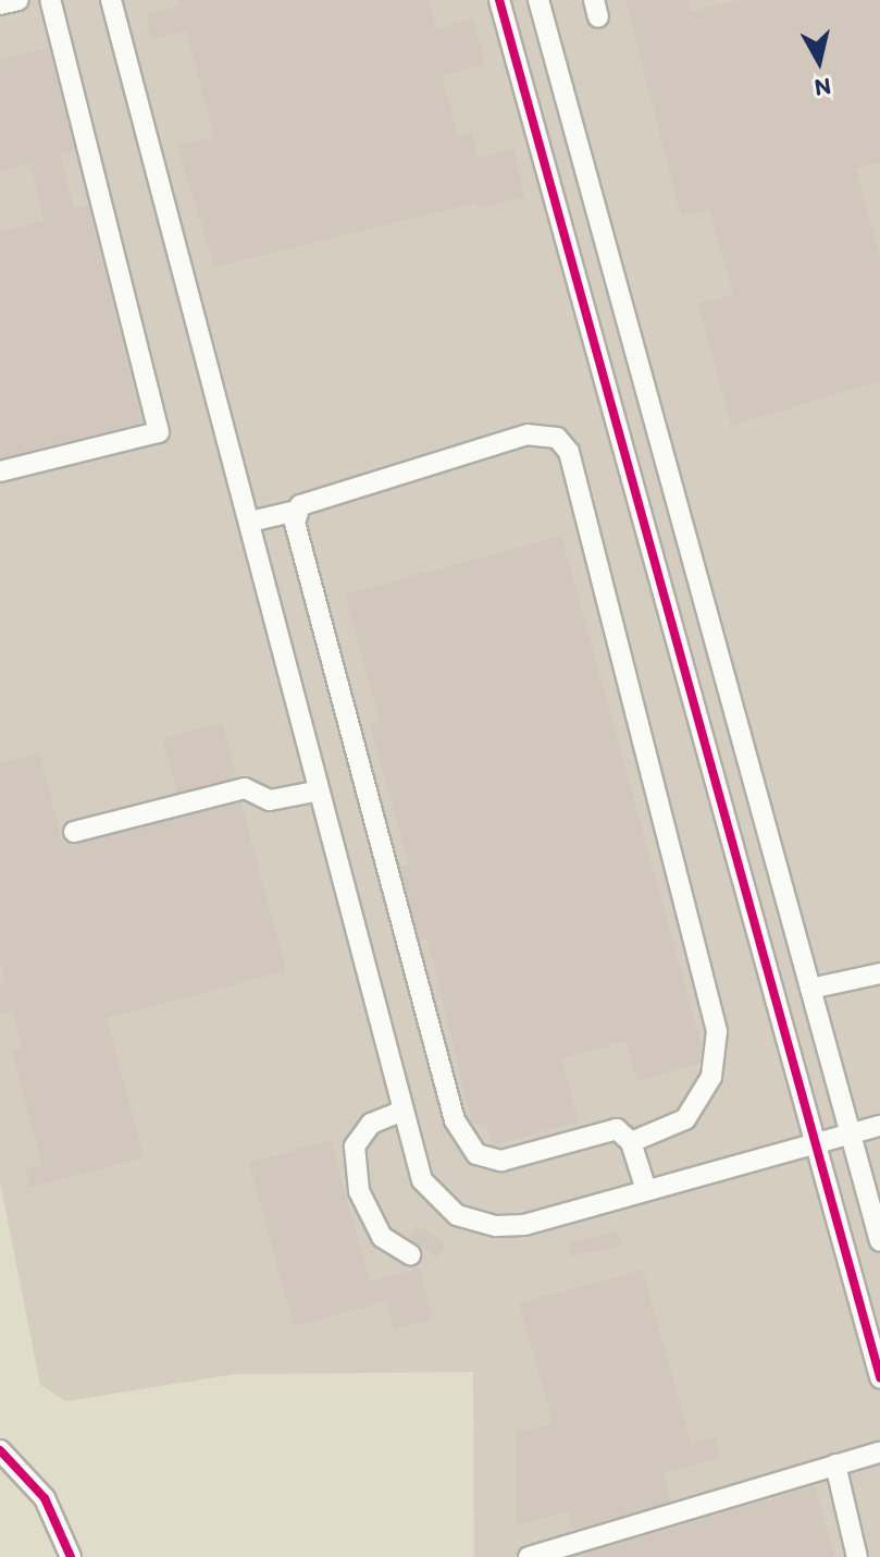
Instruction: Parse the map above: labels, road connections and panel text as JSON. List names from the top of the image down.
{
  "north": "bottom"
}
